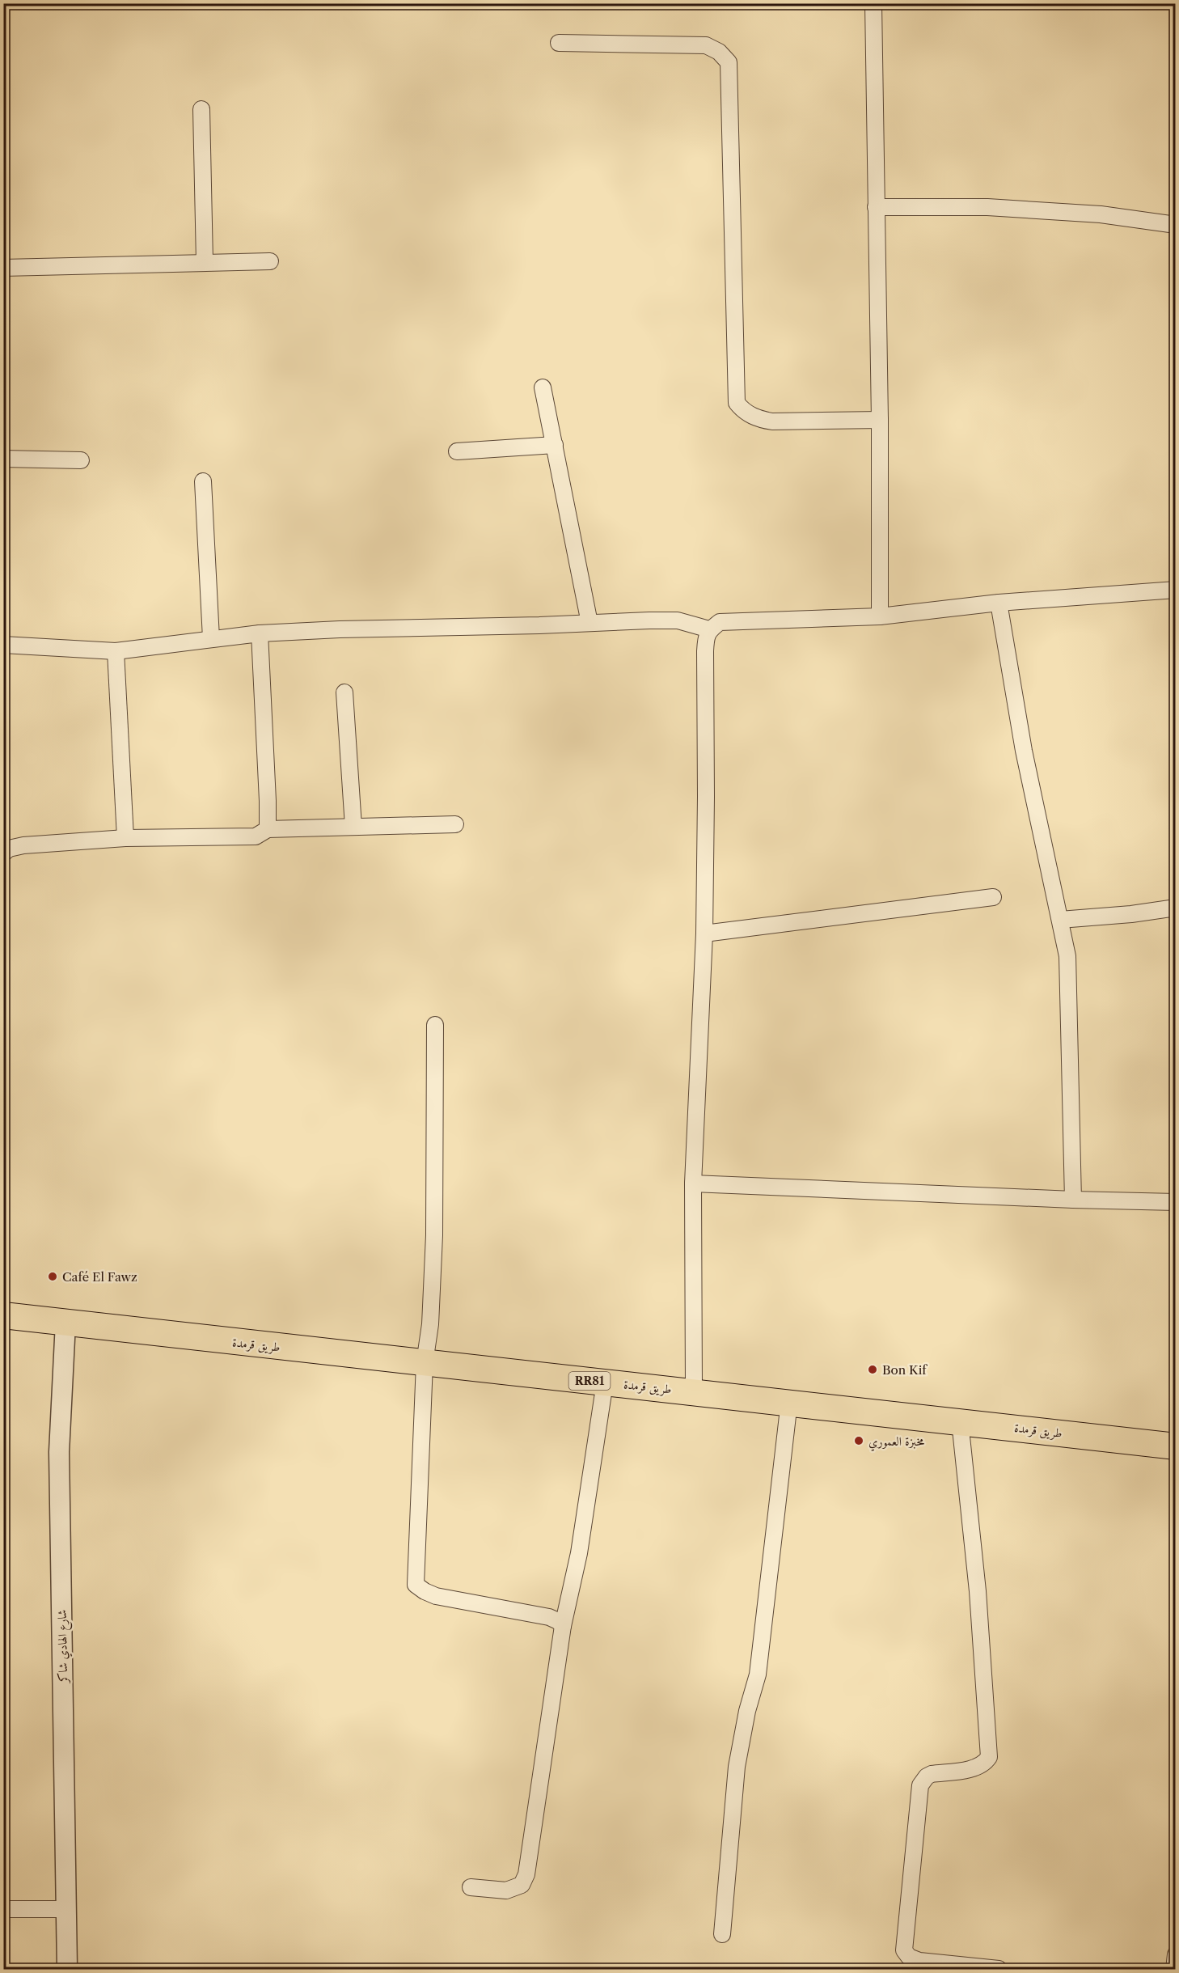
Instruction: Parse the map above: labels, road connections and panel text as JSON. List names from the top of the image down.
{
  "streets": {
    "main road": ["طريق قرمدة", "RR81"],
    "street": ["شارع الهادي شاكر"]
  },
  "crossings": [
    ["طريق قرمدة", "شارع الهادي شاكر"]
  ],
  "places": ["Café El Fawz", "Bon Kif", "مخبزة العموري"]
}
